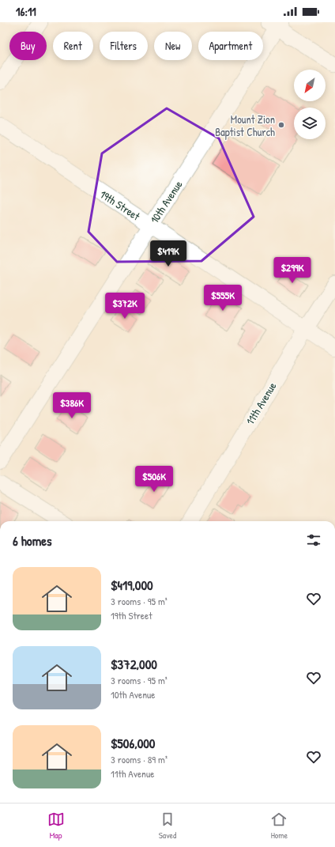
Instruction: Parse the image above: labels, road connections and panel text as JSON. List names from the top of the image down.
{
  "streets": {
    "street": ["10th Avenue", "19th Street", "11th Avenue"]
  },
  "crossings": [
    ["10th Avenue", "19th Street"],
    ["19th Street", "11th Avenue"]
  ],
  "places": ["Mount Zion Baptist Church"],
  "north": "bottom left",
  "page": {
    "status": "16:11",
    "chip": [
      "Buy",
      "Rent",
      "Filters",
      "New",
      "Apartment"
    ],
    "price": [
      "$419K",
      "$299K",
      "$555K",
      "$372K",
      "$386K",
      "$506K"
    ],
    "heading": "6 homes",
    "list": [
      {
        "name": "$419,000",
        "note": "3 rooms · 95 m² · 19th Street"
      },
      {
        "name": "$372,000",
        "note": "3 rooms · 95 m² · 10th Avenue"
      },
      {
        "name": "$506,000",
        "note": "3 rooms · 89 m² · 11th Avenue"
      }
    ],
    "tabs": ["Map", "Saved", "Home"]
  }
}
